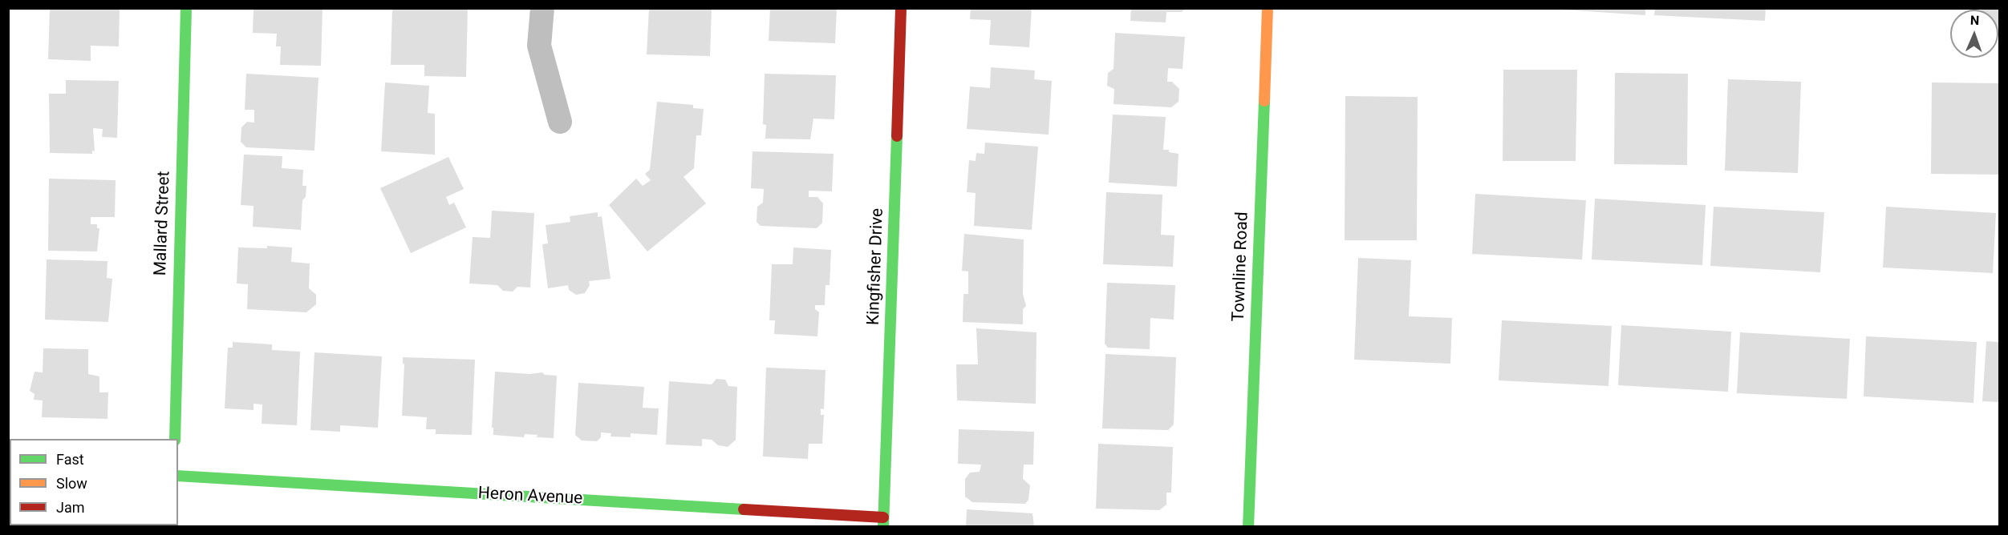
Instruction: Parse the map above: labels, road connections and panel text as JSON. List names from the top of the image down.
{
  "streets": {
    "street": [
      "Mallard Street",
      "Kingfisher Drive",
      "Townline Road",
      "Heron Avenue"
    ]
  },
  "crossings": [
    ["Kingfisher Drive", "Heron Avenue"]
  ],
  "legend": ["Fast", "Slow", "Jam"],
  "north": "top"
}
